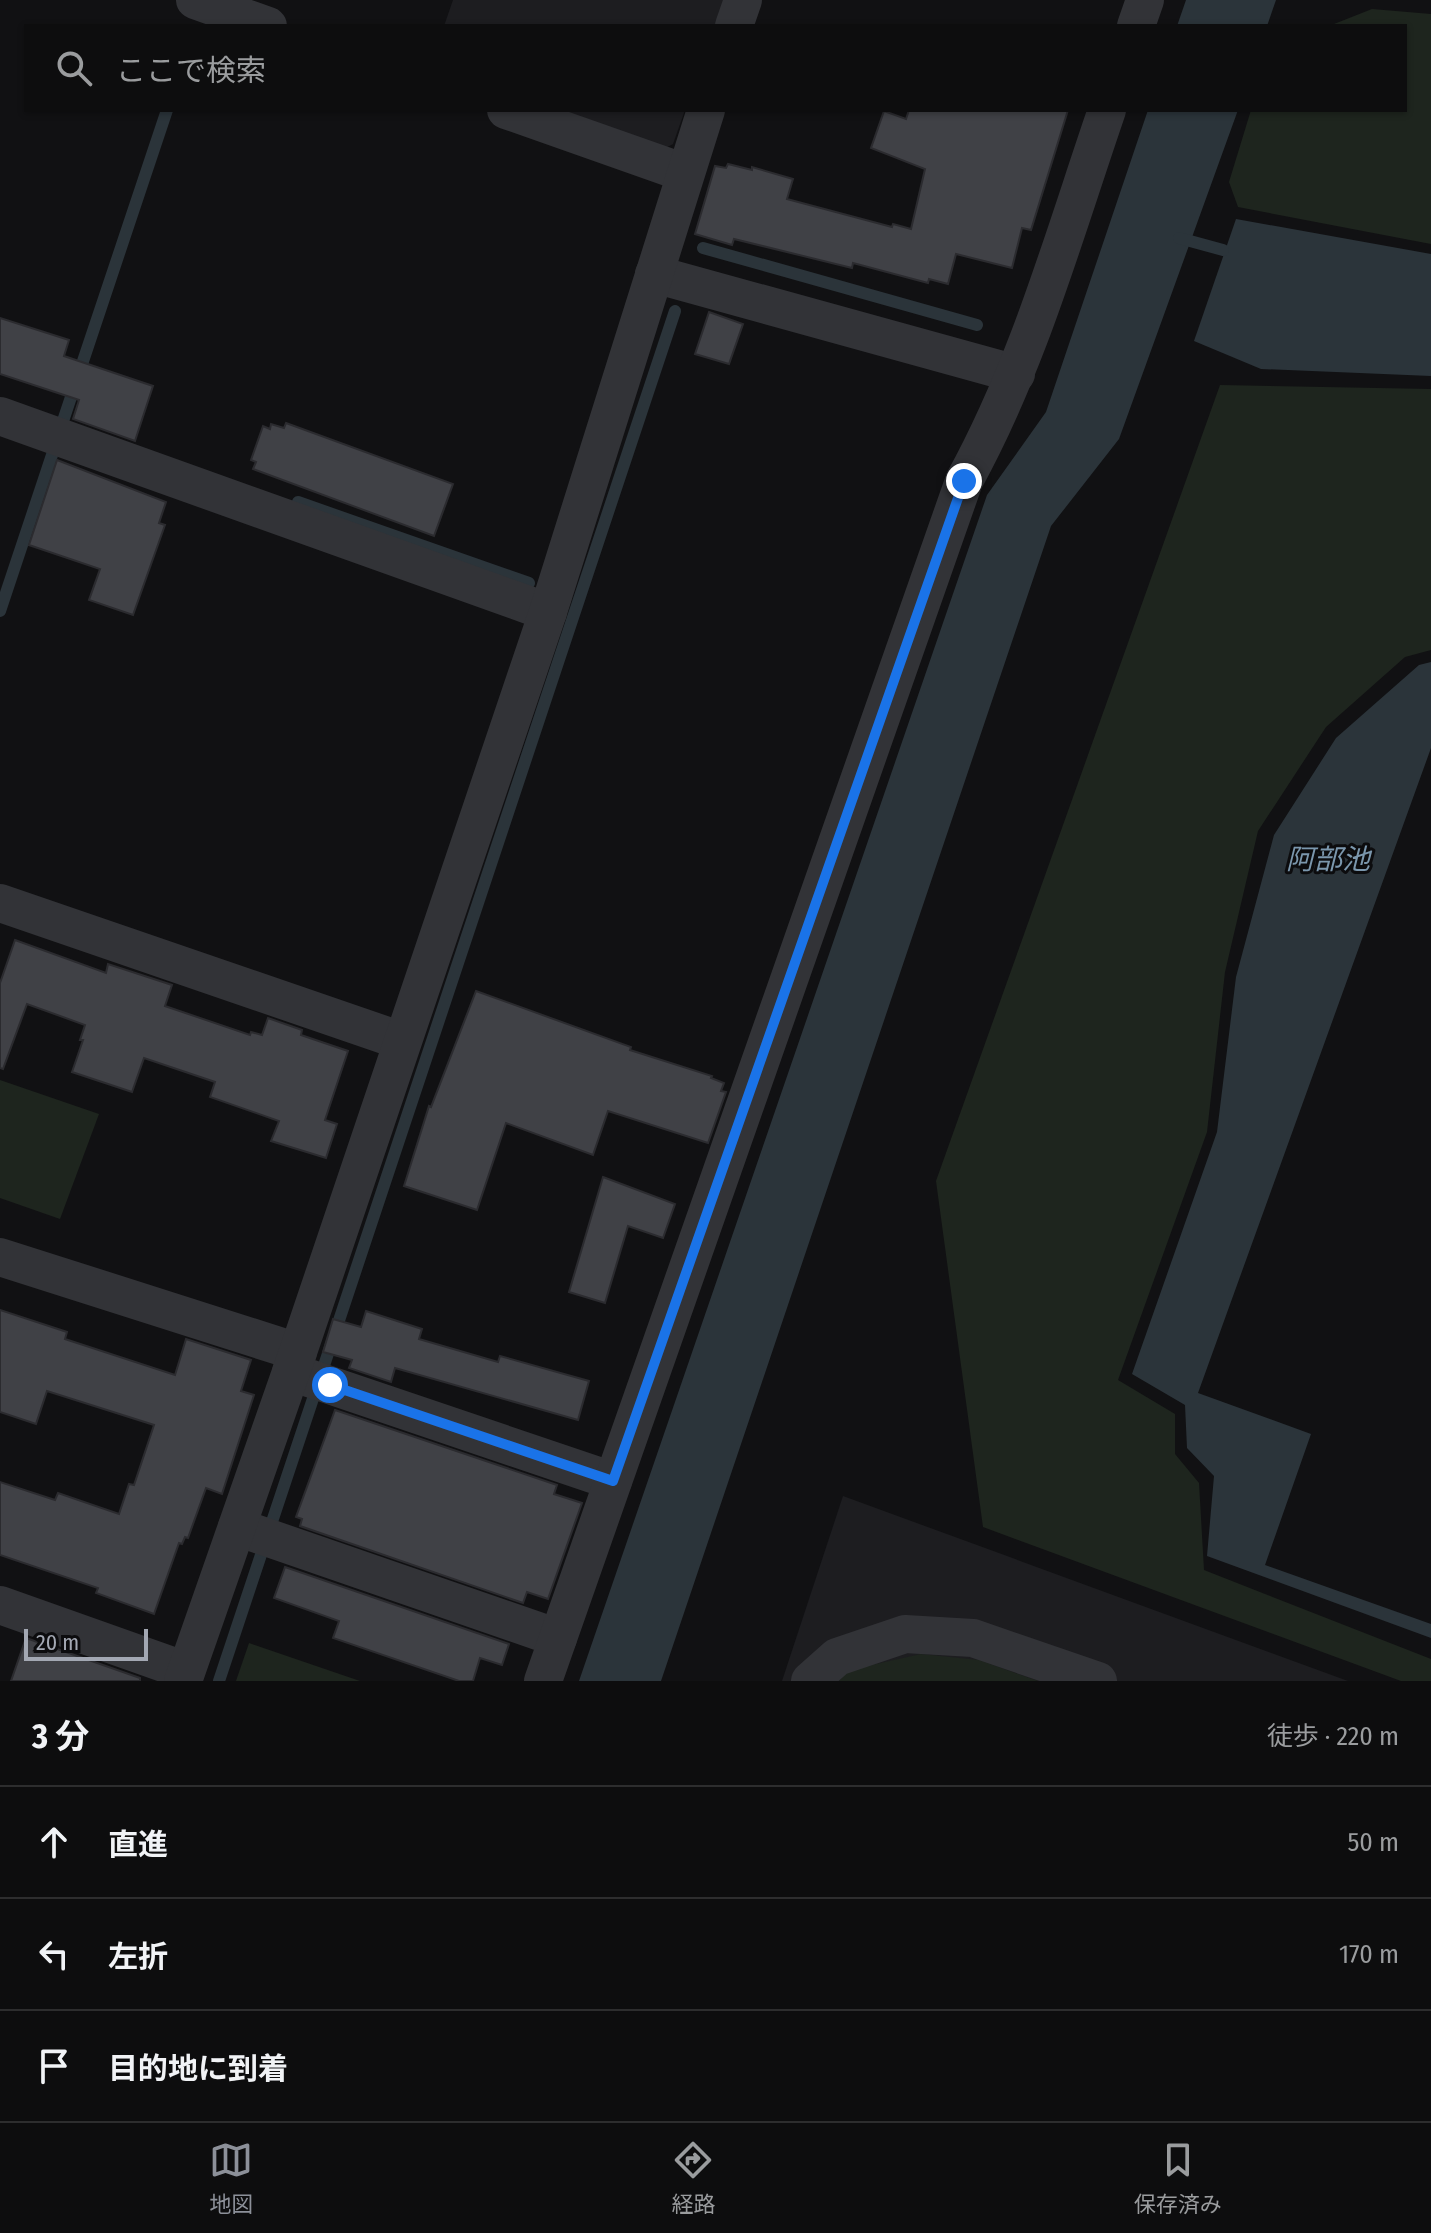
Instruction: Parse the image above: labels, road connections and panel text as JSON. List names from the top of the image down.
{
  "water": ["阿部池"],
  "scale_bar": "20 m",
  "page": {
    "search": "ここで検索",
    "scale": "20 m",
    "heading": ["3 分", "徒歩 · 220 m"],
    "list": [
      ["直進", "50 m"],
      ["左折", "170 m"],
      "目的地に到着"
    ],
    "nav": ["地図", "経路", "保存済み"]
  }
}
